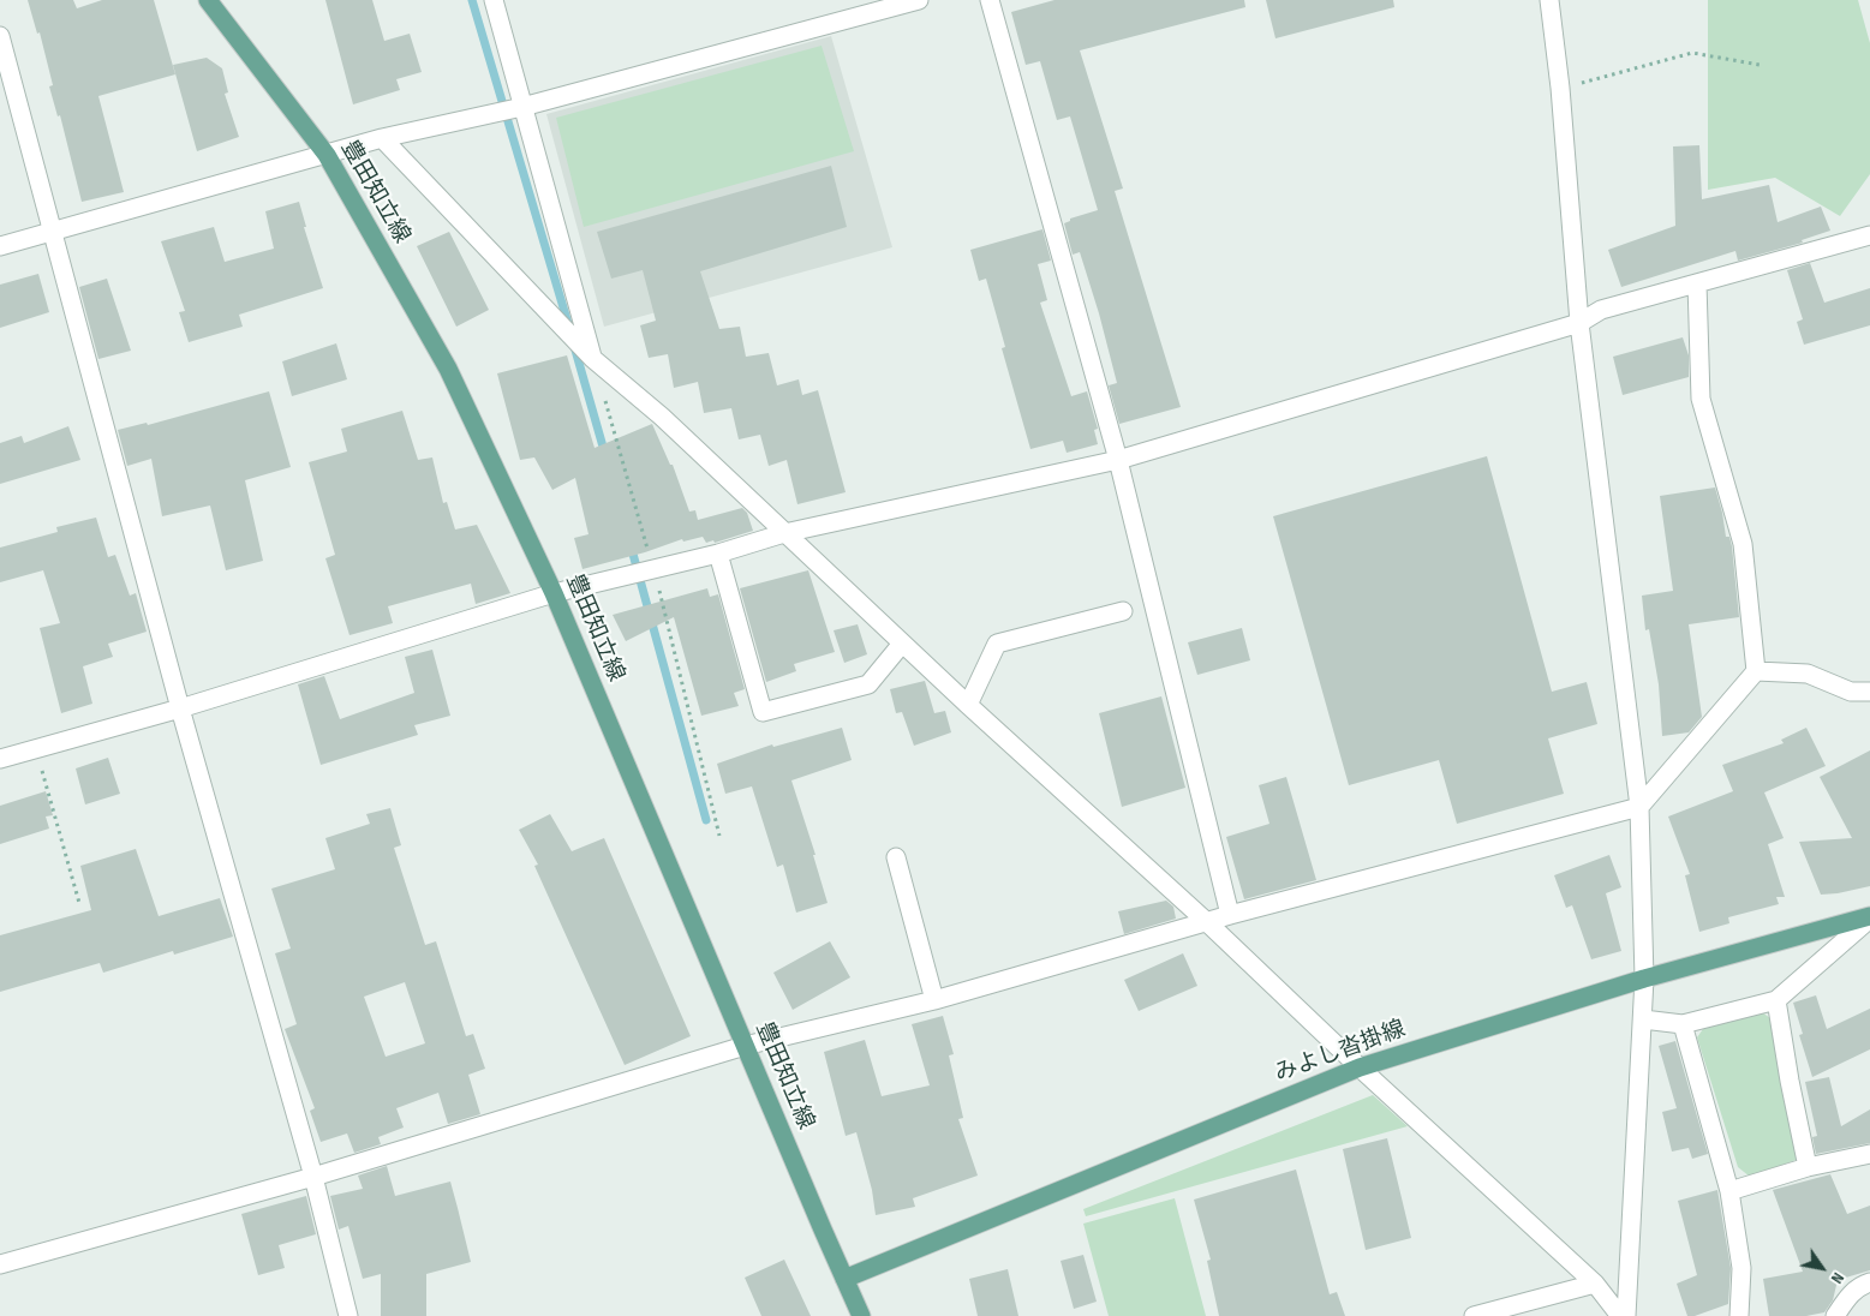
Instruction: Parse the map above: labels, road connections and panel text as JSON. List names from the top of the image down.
{
  "streets": {
    "main road": ["豊田知立線", "みよし沓掛線"]
  },
  "crossings": [
    ["豊田知立線", "みよし沓掛線"]
  ],
  "north": "bottom right"
}
